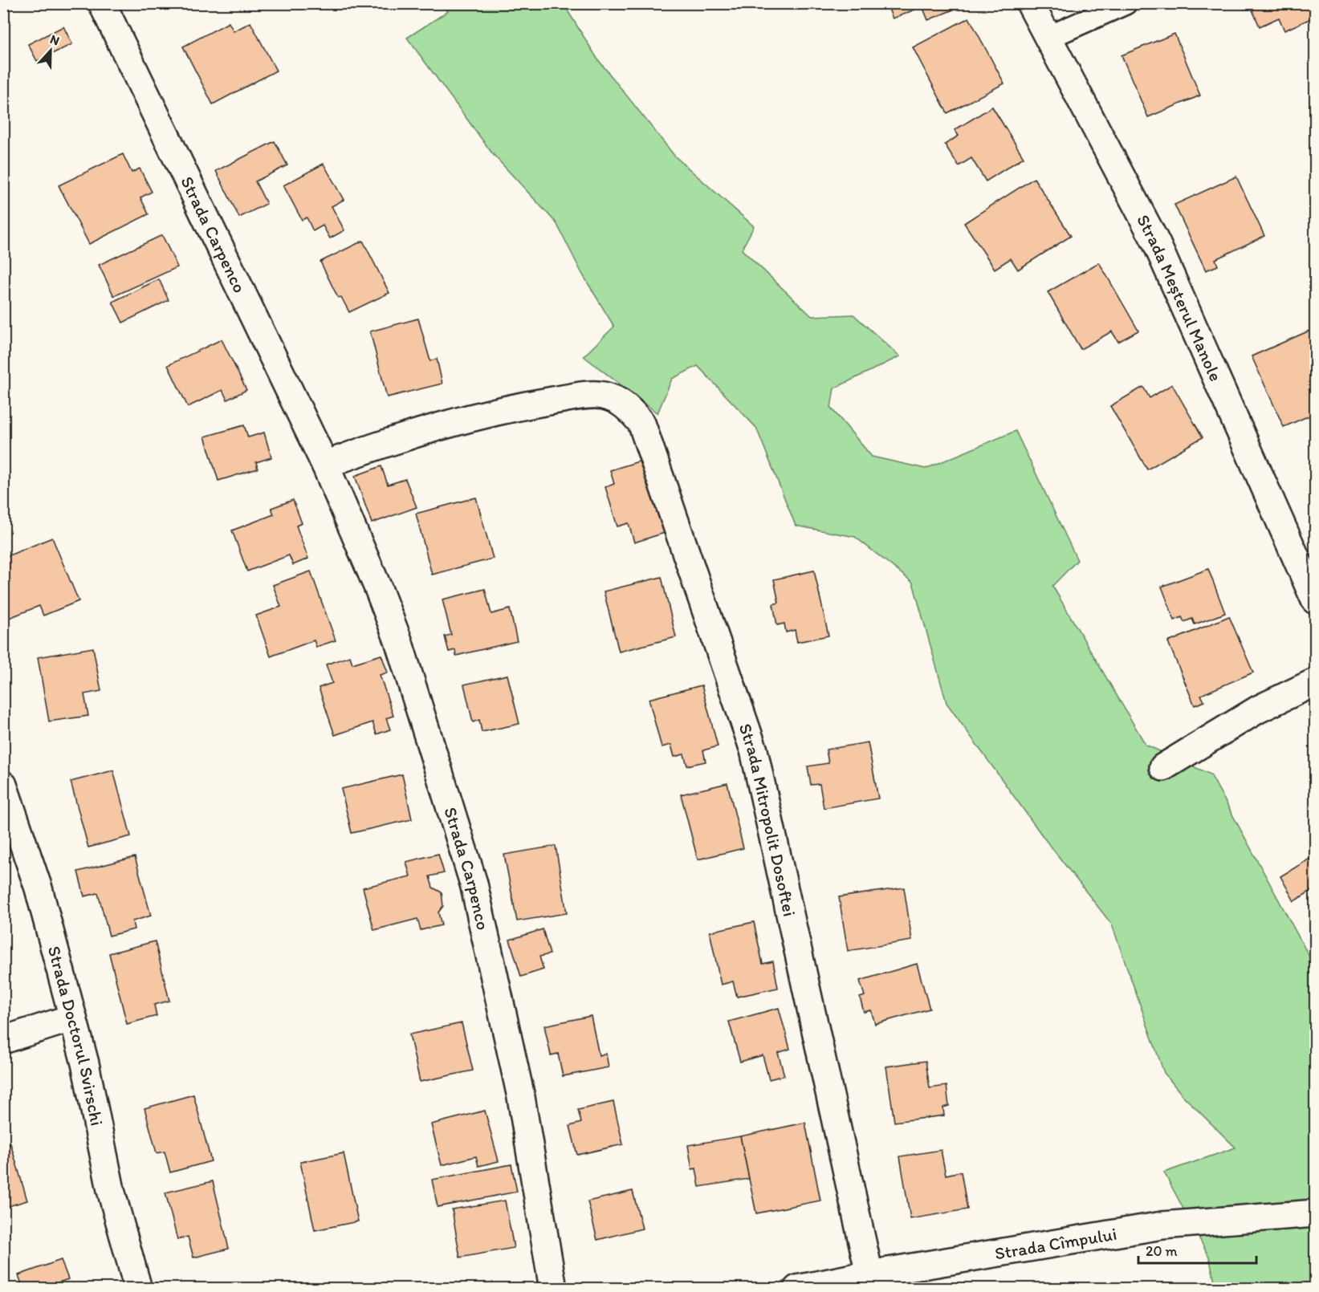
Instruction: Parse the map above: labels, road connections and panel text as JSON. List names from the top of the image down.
{
  "streets": {
    "street": [
      "Strada Carpenco",
      "Strada Meșterul Manole",
      "Strada Mitropolit Dosoftei",
      "Strada Doctorul Svirschi",
      "Strada Cîmpului"
    ]
  },
  "crossings": [
    ["Strada Carpenco", "Strada Mitropolit Dosoftei"],
    ["Strada Mitropolit Dosoftei", "Strada Cîmpului"]
  ],
  "scale_bar": "20 m",
  "north": "top"
}
